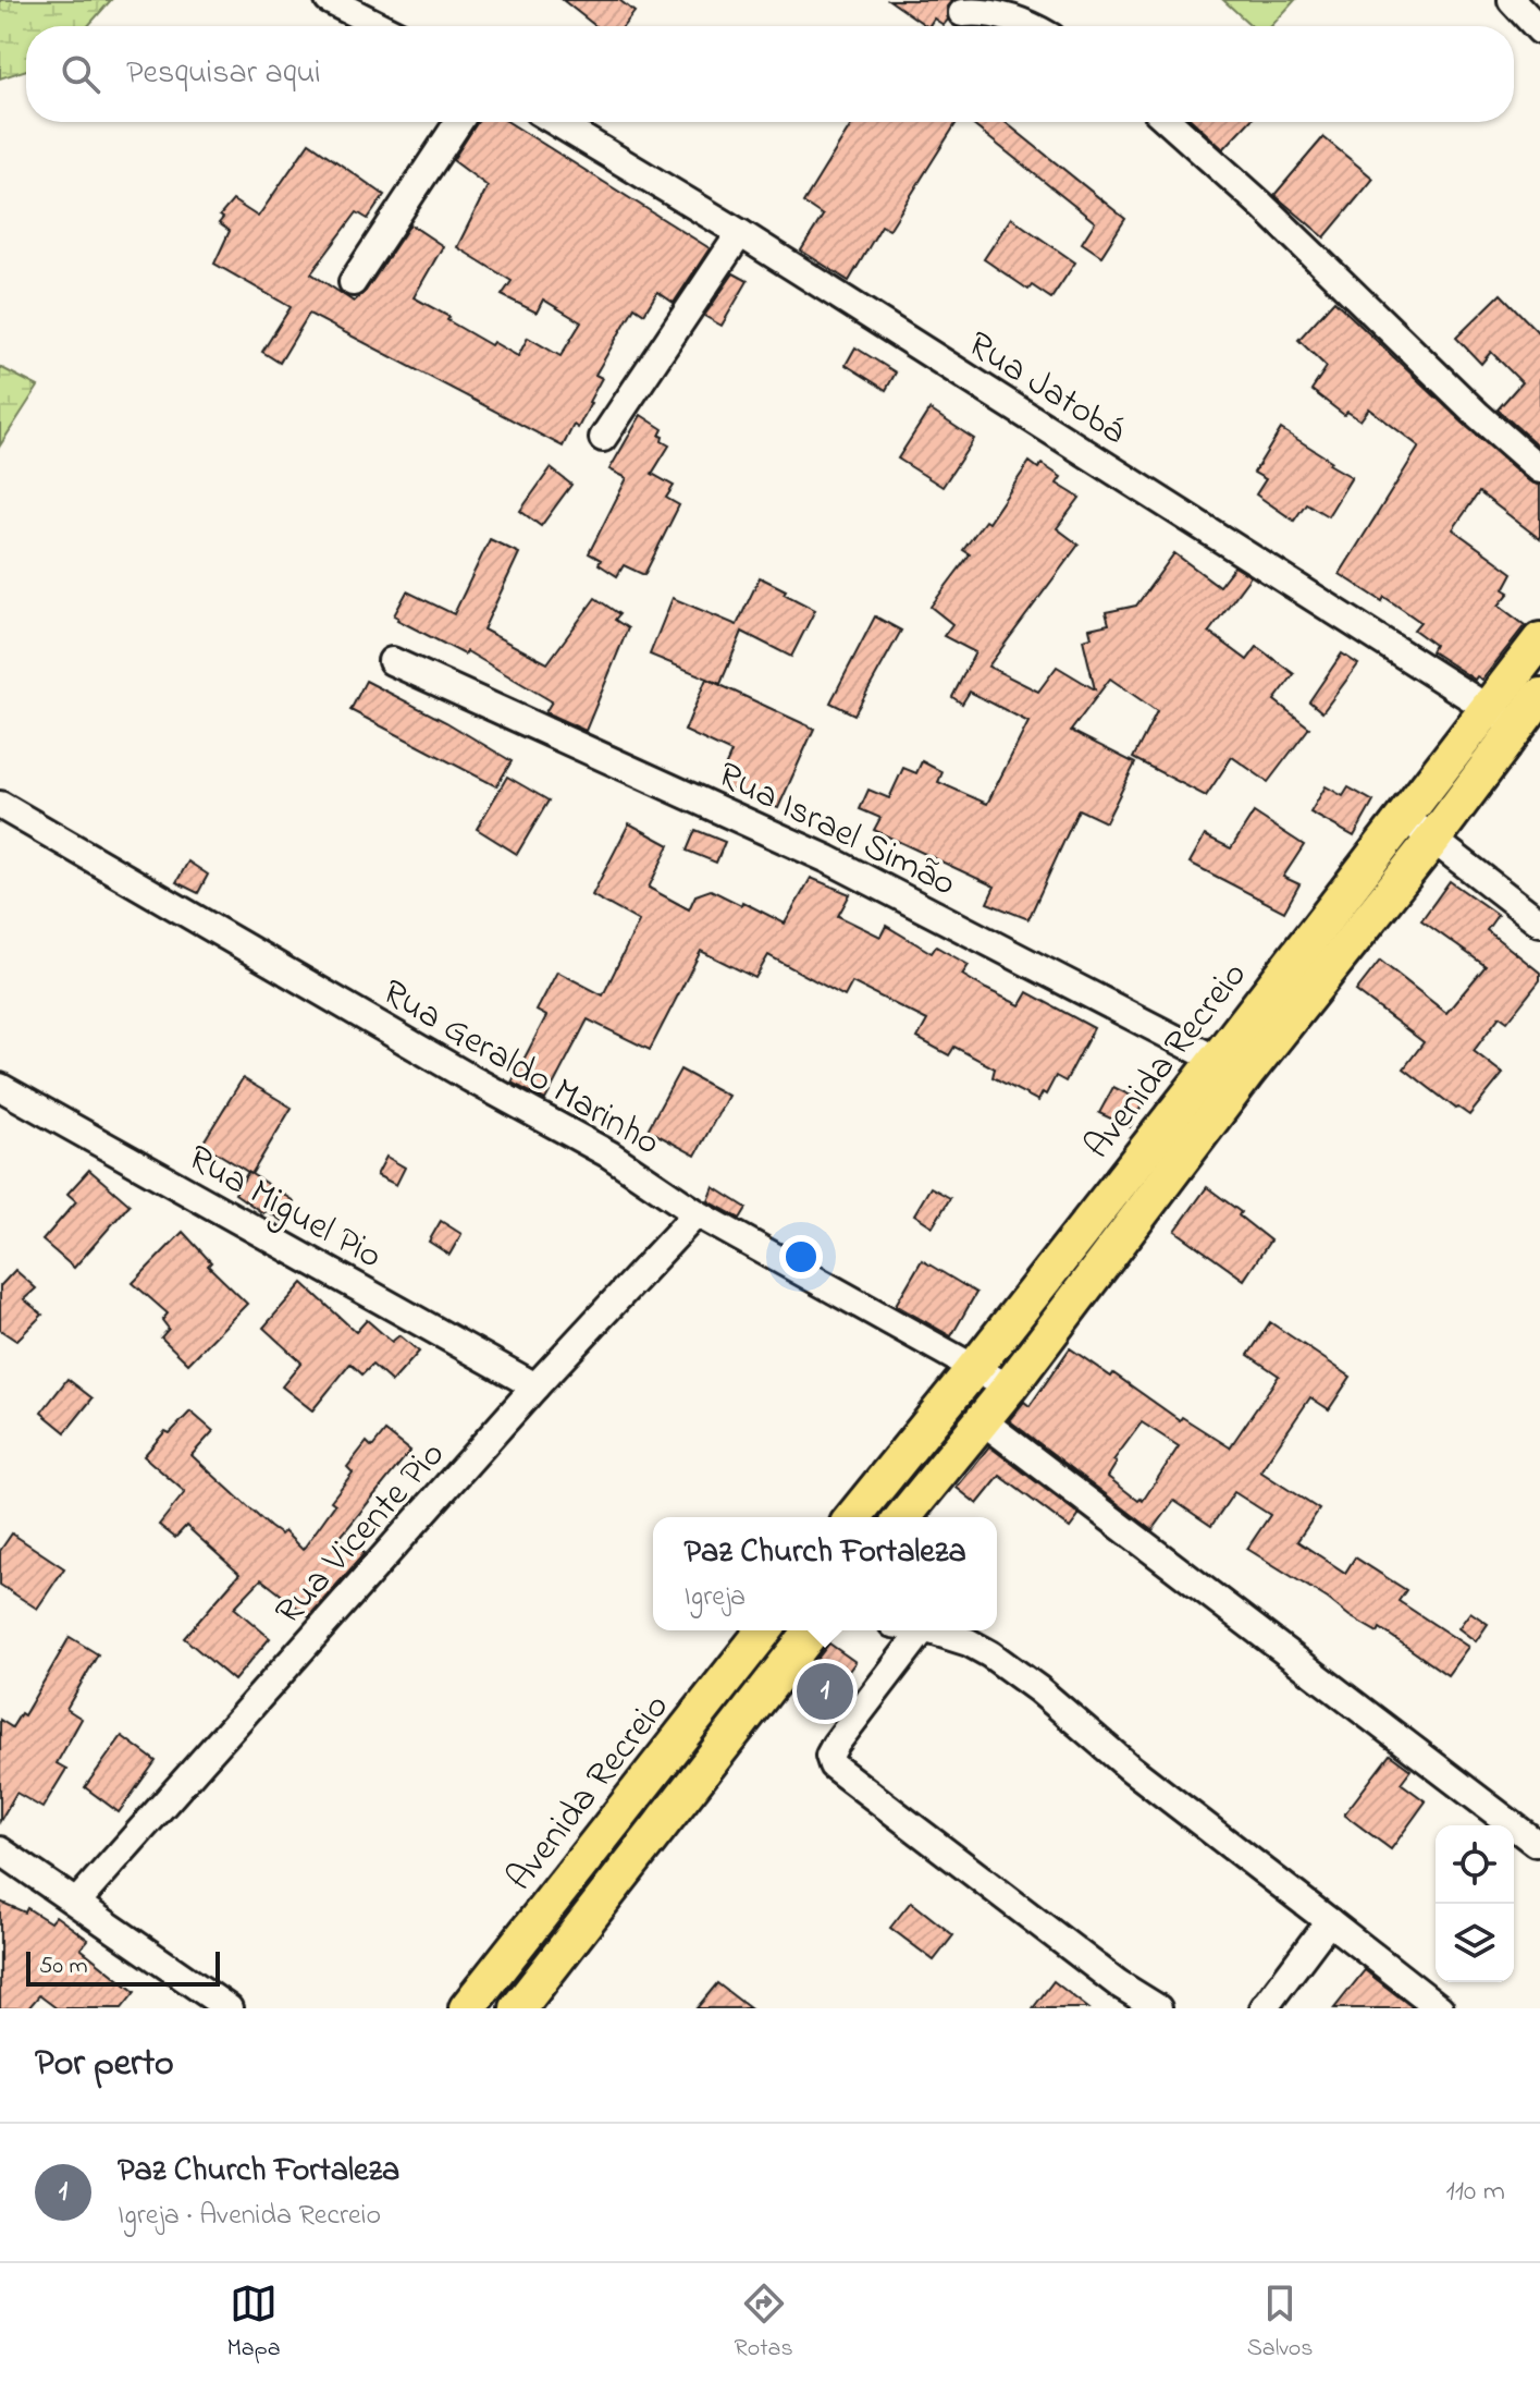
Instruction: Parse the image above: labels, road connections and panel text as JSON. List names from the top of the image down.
{
  "streets": {
    "main road": ["Avenida Recreio"],
    "street": [
      "Rua Jatobá",
      "Rua Israel Simão",
      "Rua Geraldo Marinho",
      "Rua Miguel Pio",
      "Rua Vicente Pio"
    ]
  },
  "crossings": [
    ["Rua Jatobá", "Avenida Recreio"],
    ["Rua Israel Simão", "Avenida Recreio"],
    ["Avenida Recreio", "Rua Geraldo Marinho"],
    ["Rua Geraldo Marinho", "Rua Vicente Pio"],
    ["Rua Miguel Pio", "Rua Vicente Pio"]
  ],
  "scale_bar": "50 m",
  "page": {
    "search": "Pesquisar aqui",
    "popup": ["Paz Church Fortaleza", "Igreja"],
    "pins": "1",
    "scale": "50 m",
    "heading": "Por perto",
    "list": [
      {
        "mark": "1",
        "name": "Paz Church Fortaleza",
        "note": "Igreja · Avenida Recreio",
        "value": "110 m"
      }
    ],
    "nav": ["Mapa", "Rotas", "Salvos"]
  }
}
